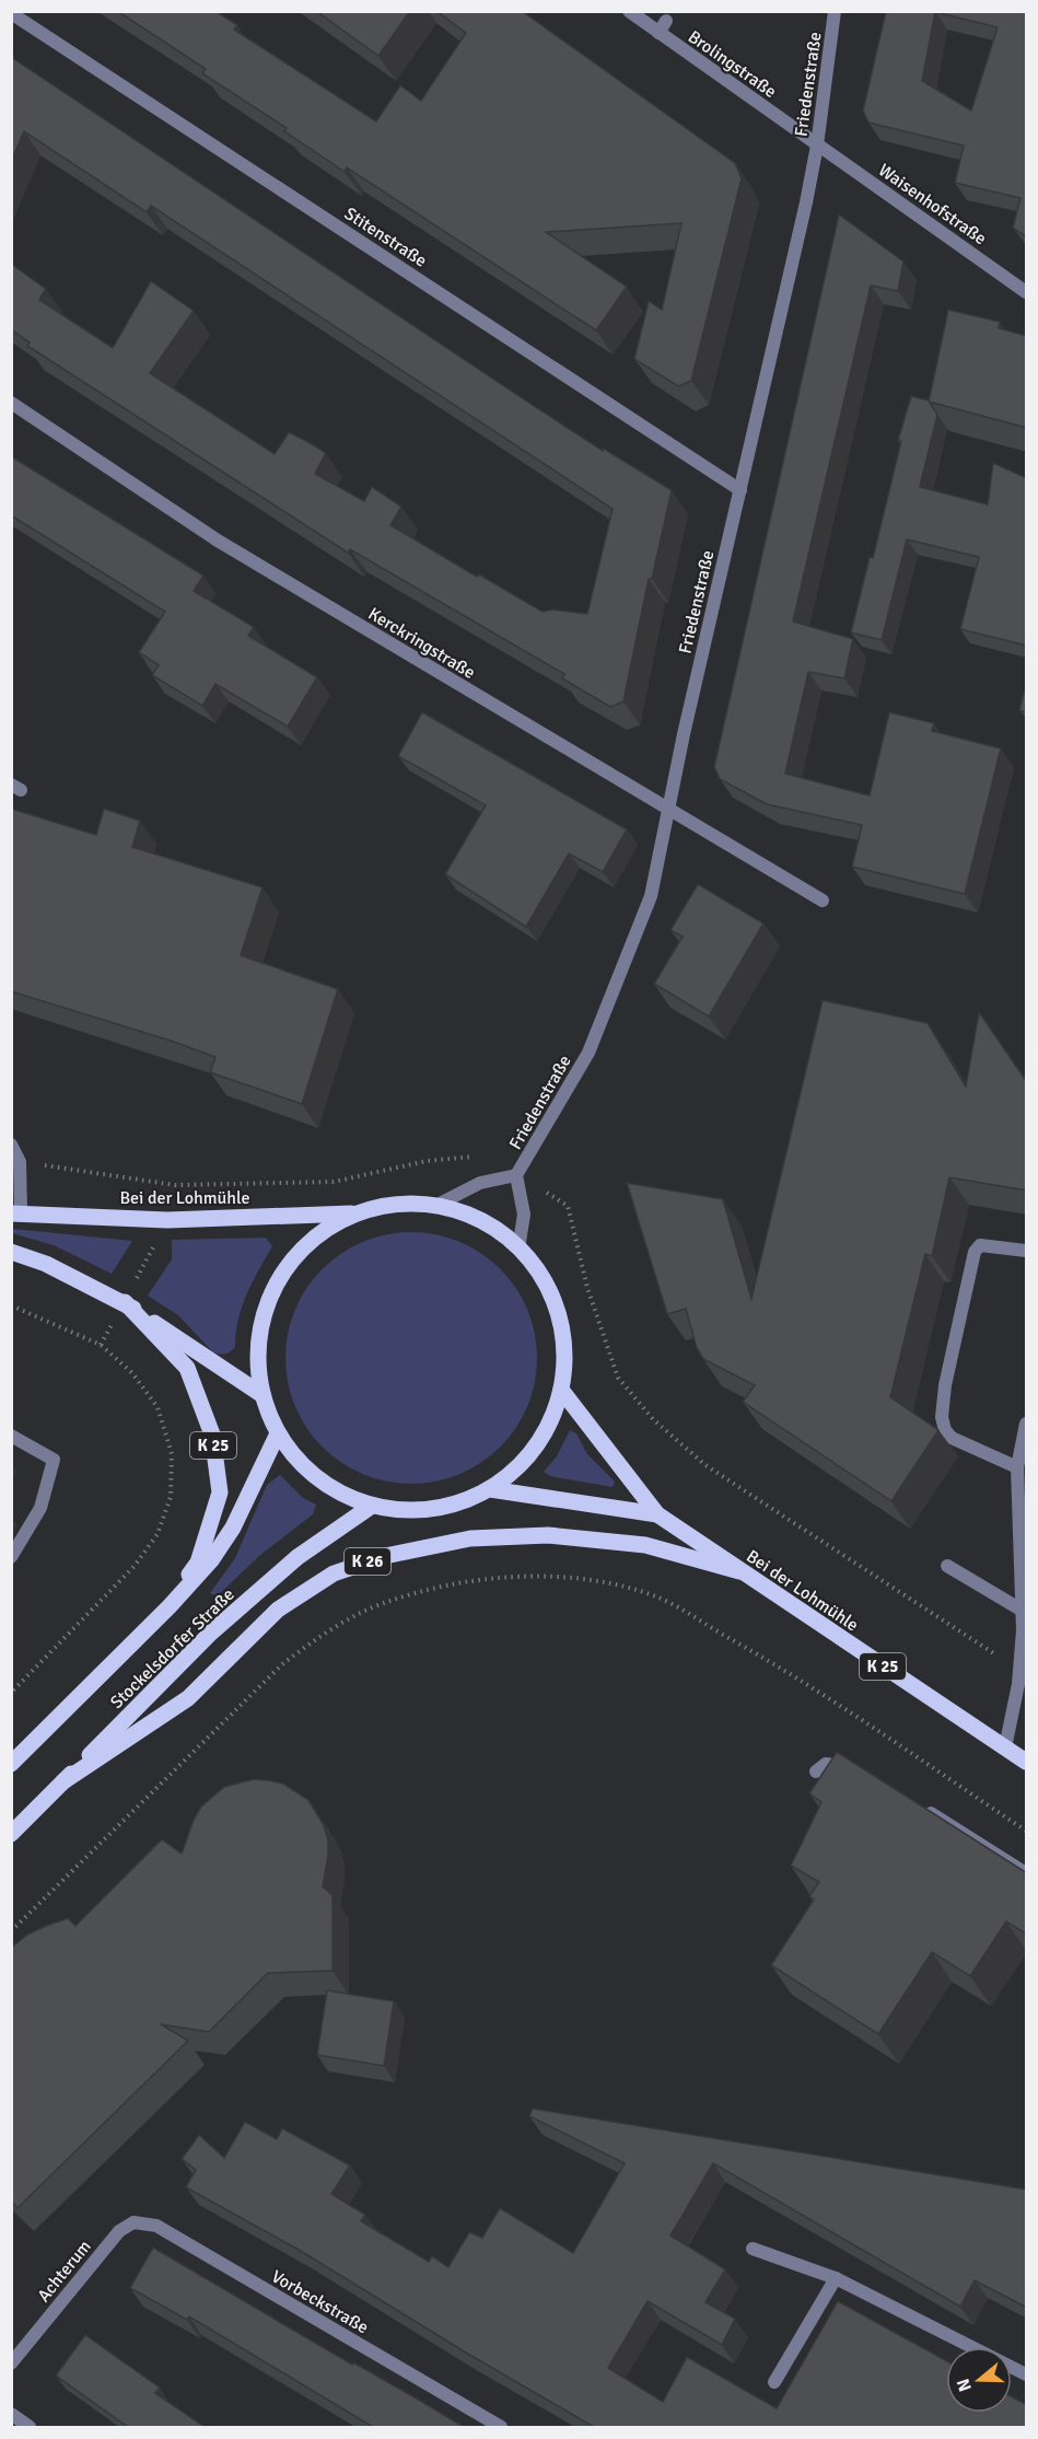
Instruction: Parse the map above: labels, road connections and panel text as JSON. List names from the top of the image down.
{
  "streets": {
    "main road": [
      "Bei der Lohmühle",
      "K 25",
      "K 26",
      "Stockelsdorfer Straße"
    ],
    "street": [
      "Brolingstraße",
      "Friedenstraße",
      "Waisenhofstraße",
      "Stitenstraße",
      "Kerckringstraße",
      "Achterum",
      "Vorbeckstraße"
    ]
  },
  "crossings": [
    ["Brolingstraße", "Friedenstraße"],
    ["Brolingstraße", "Waisenhofstraße"],
    ["Friedenstraße", "Waisenhofstraße"],
    ["Friedenstraße", "Stitenstraße"],
    ["Friedenstraße", "Kerckringstraße"],
    ["Bei der Lohmühle", "K 26"],
    ["K 25", "Stockelsdorfer Straße"],
    ["K 26", "Stockelsdorfer Straße"],
    ["Achterum", "Vorbeckstraße"]
  ],
  "north": "left"
}
